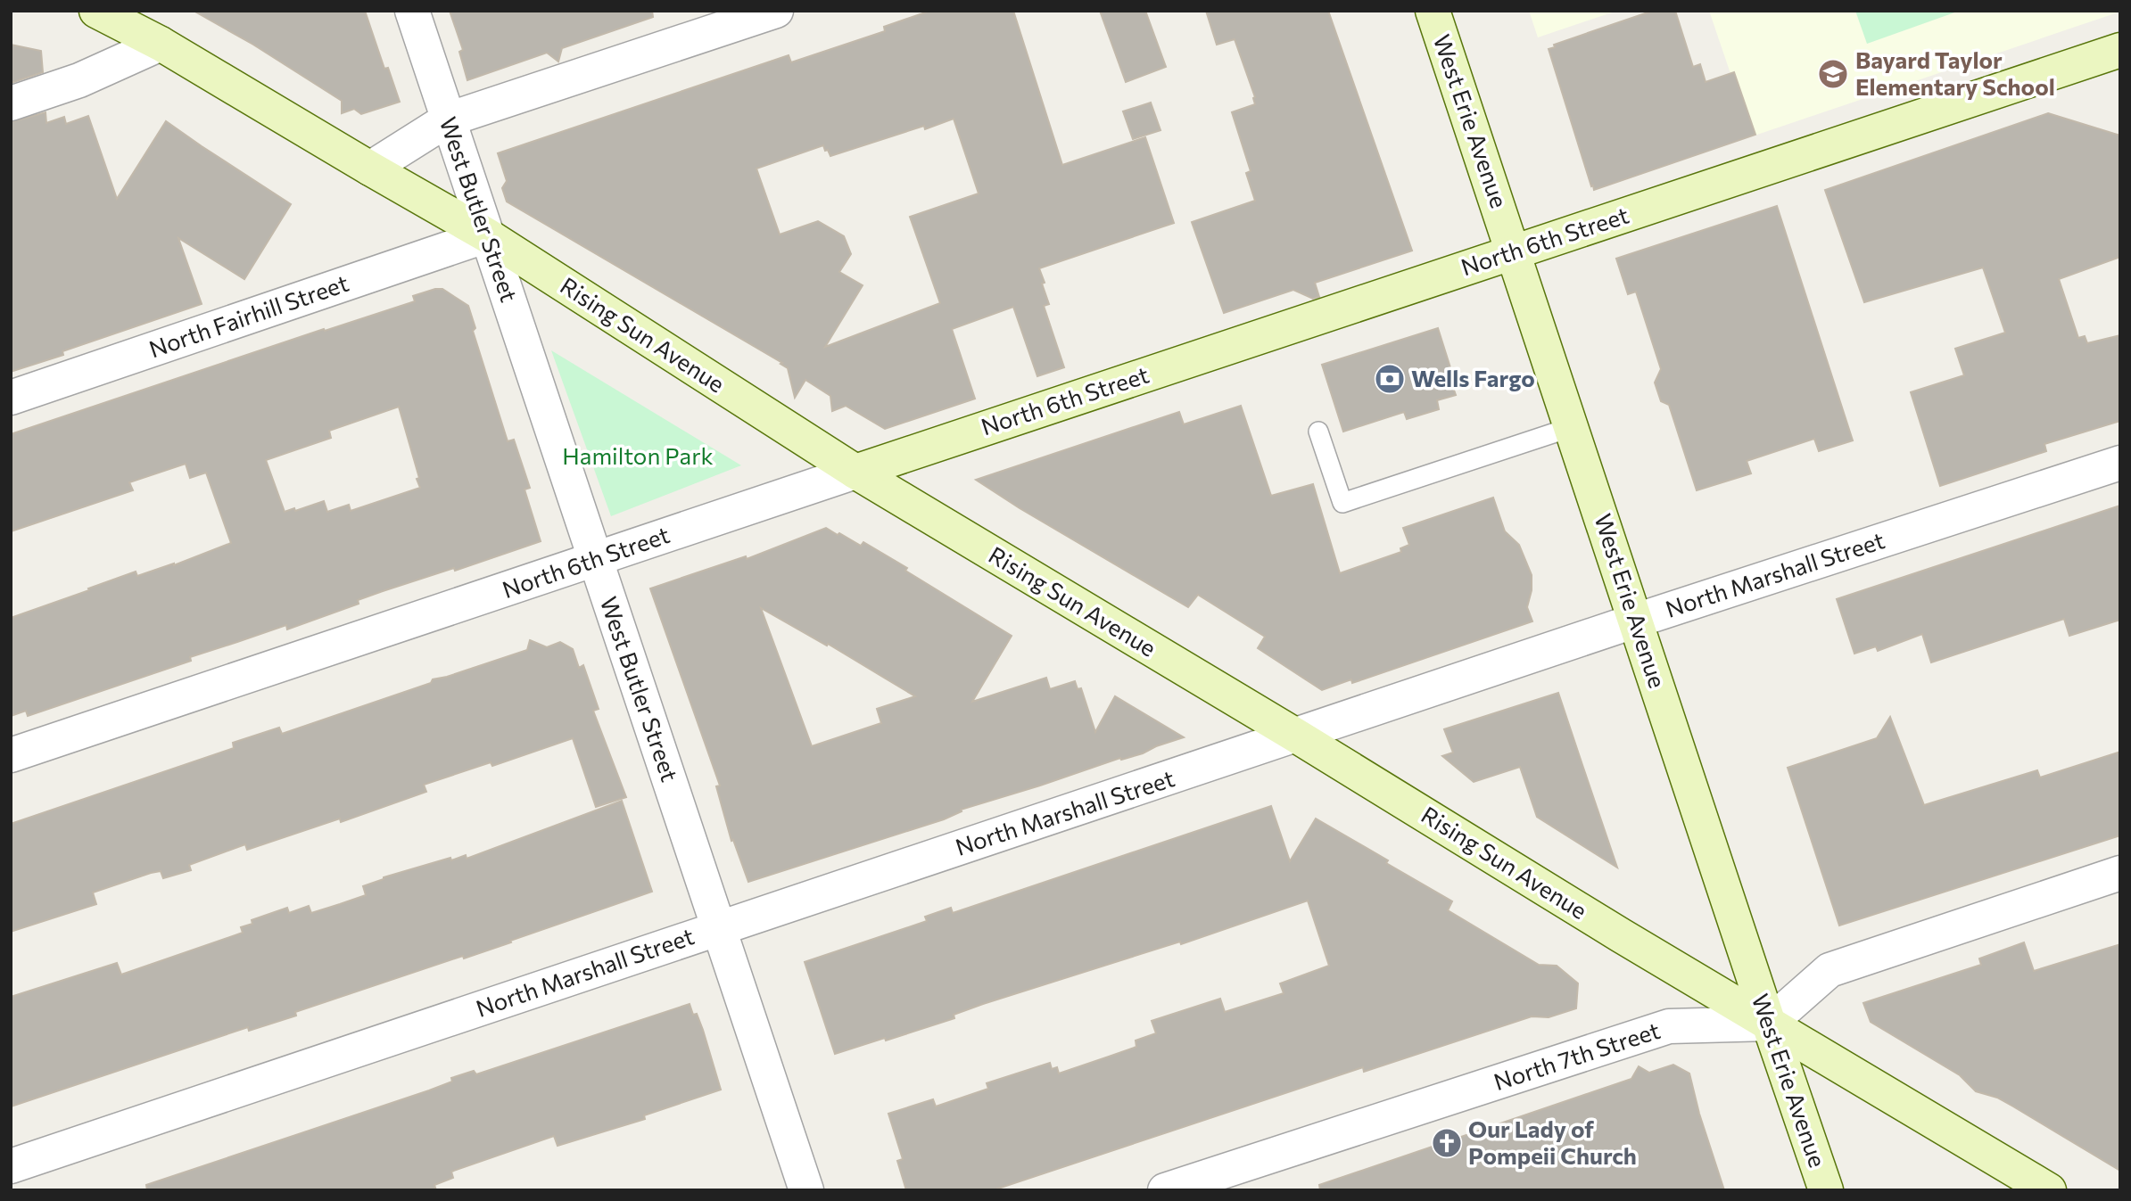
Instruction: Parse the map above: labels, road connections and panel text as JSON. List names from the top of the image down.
{
  "streets": {
    "street": [
      "West Erie Avenue",
      "West Butler Street",
      "North 6th Street",
      "North Fairhill Street",
      "Rising Sun Avenue",
      "North Marshall Street",
      "North 7th Street"
    ]
  },
  "crossings": [
    ["West Erie Avenue", "North 6th Street"],
    ["West Erie Avenue", "Rising Sun Avenue"],
    ["West Erie Avenue", "North Marshall Street"],
    ["West Erie Avenue", "North 7th Street"],
    ["West Butler Street", "North 6th Street"],
    ["West Butler Street", "North Fairhill Street"],
    ["West Butler Street", "Rising Sun Avenue"],
    ["West Butler Street", "North Marshall Street"],
    ["North 6th Street", "Rising Sun Avenue"],
    ["North Fairhill Street", "Rising Sun Avenue"],
    ["Rising Sun Avenue", "North Marshall Street"],
    ["Rising Sun Avenue", "North 7th Street"]
  ],
  "parks": ["Hamilton Park"],
  "places": {
    "school or university": ["Bayard Taylor Elementary School"],
    "bank": ["Wells Fargo"],
    "church": ["Our Lady of Pompeii Church"]
  }
}
